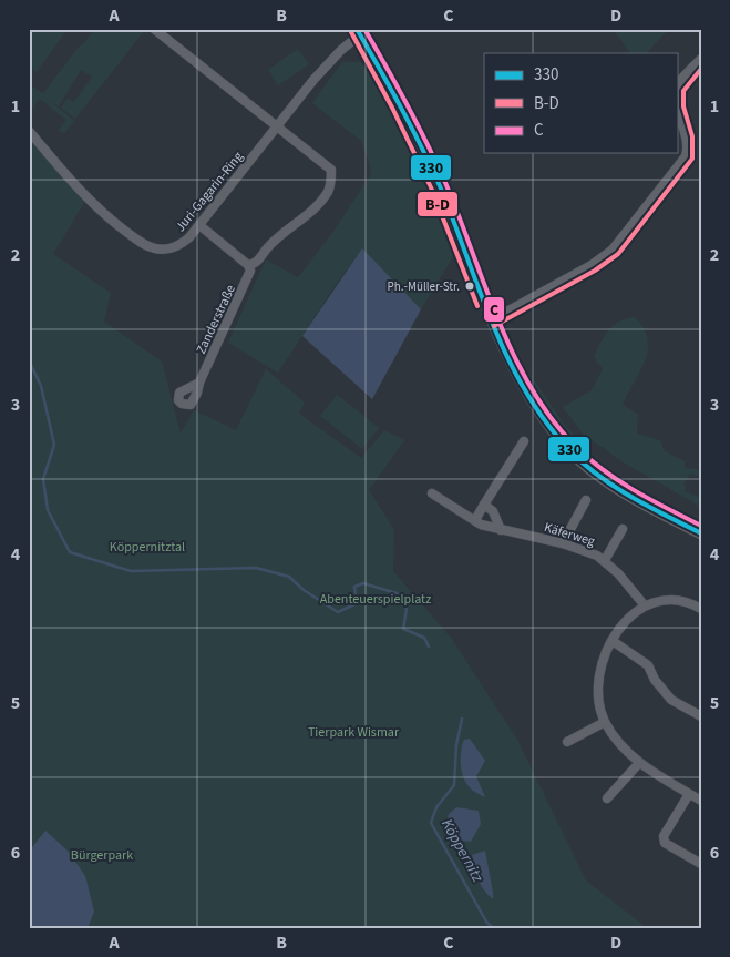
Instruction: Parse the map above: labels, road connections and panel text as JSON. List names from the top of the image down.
{
  "streets": {
    "street": ["Juri-Gagarin-Ring", "Zanderstraße", "Käferweg"]
  },
  "water": ["Köppernitz"],
  "parks": [
    "Köppernitztal",
    "Abenteuerspielplatz",
    "Tierpark Wismar",
    "Bürgerpark"
  ],
  "places": ["Ph.-Müller-Str."],
  "lines": ["transit line 330", "transit line C", "transit line B-D"],
  "legend": ["330", "B-D", "C"],
  "grid": {
    "columns": [
      "A",
      "B",
      "C",
      "D"
    ],
    "rows": [
      "1",
      "2",
      "3",
      "4",
      "5",
      "6"
    ]
  }
}
